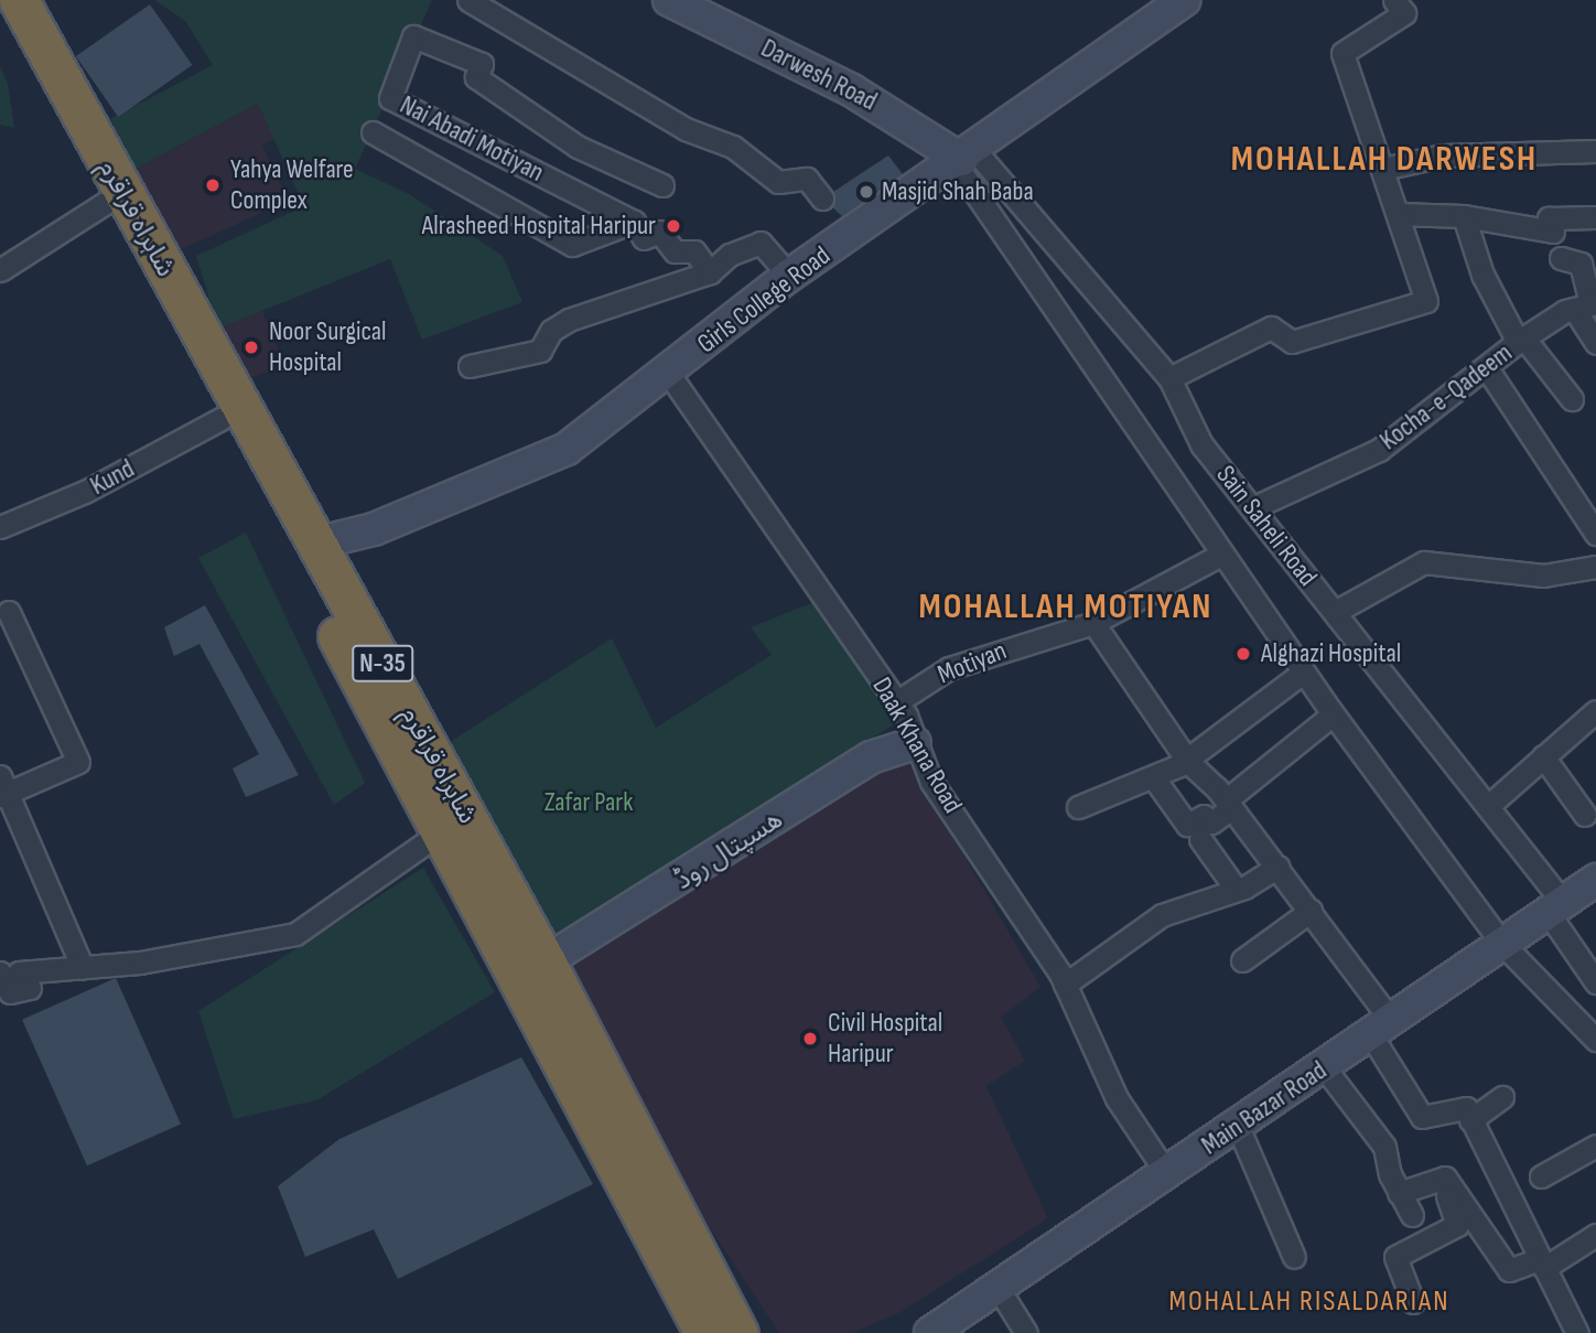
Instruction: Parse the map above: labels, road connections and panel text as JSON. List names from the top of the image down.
{
  "streets": {
    "highway": ["شاہراہ قراقرم", "N-35"],
    "main road": [
      "Darwesh Road",
      "Girls College Road",
      "ھسپتال روڈ",
      "Main Bazar Road"
    ],
    "street": [
      "Nai Abadi Motiyan",
      "Kocha-e-Qadeem",
      "Kund",
      "Sain Saheli Road",
      "Motiyan",
      "Daak Khana Road"
    ]
  },
  "crossings": [
    ["Darwesh Road", "Girls College Road"],
    ["Darwesh Road", "Sain Saheli Road"],
    ["شاہراہ قراقرم", "Girls College Road"],
    ["شاہراہ قراقرم", "Kund"],
    ["شاہراہ قراقرم", "ھسپتال روڈ"],
    ["Girls College Road", "Sain Saheli Road"],
    ["Girls College Road", "Daak Khana Road"],
    ["Kocha-e-Qadeem", "Sain Saheli Road"],
    ["Sain Saheli Road", "Motiyan"],
    ["Sain Saheli Road", "Main Bazar Road"],
    ["Motiyan", "Daak Khana Road"],
    ["Daak Khana Road", "ھسپتال روڈ"],
    ["Daak Khana Road", "Main Bazar Road"]
  ],
  "districts": ["MOHALLAH DARWESH", "MOHALLAH MOTIYAN", "MOHALLAH RISALDARIAN"],
  "parks": ["Zafar Park"],
  "places": [
    "Yahya Welfare Complex",
    "Masjid Shah Baba",
    "Alrasheed Hospital Haripur",
    "Noor Surgical Hospital",
    "Alghazi Hospital",
    "Civil Hospital Haripur"
  ]
}
